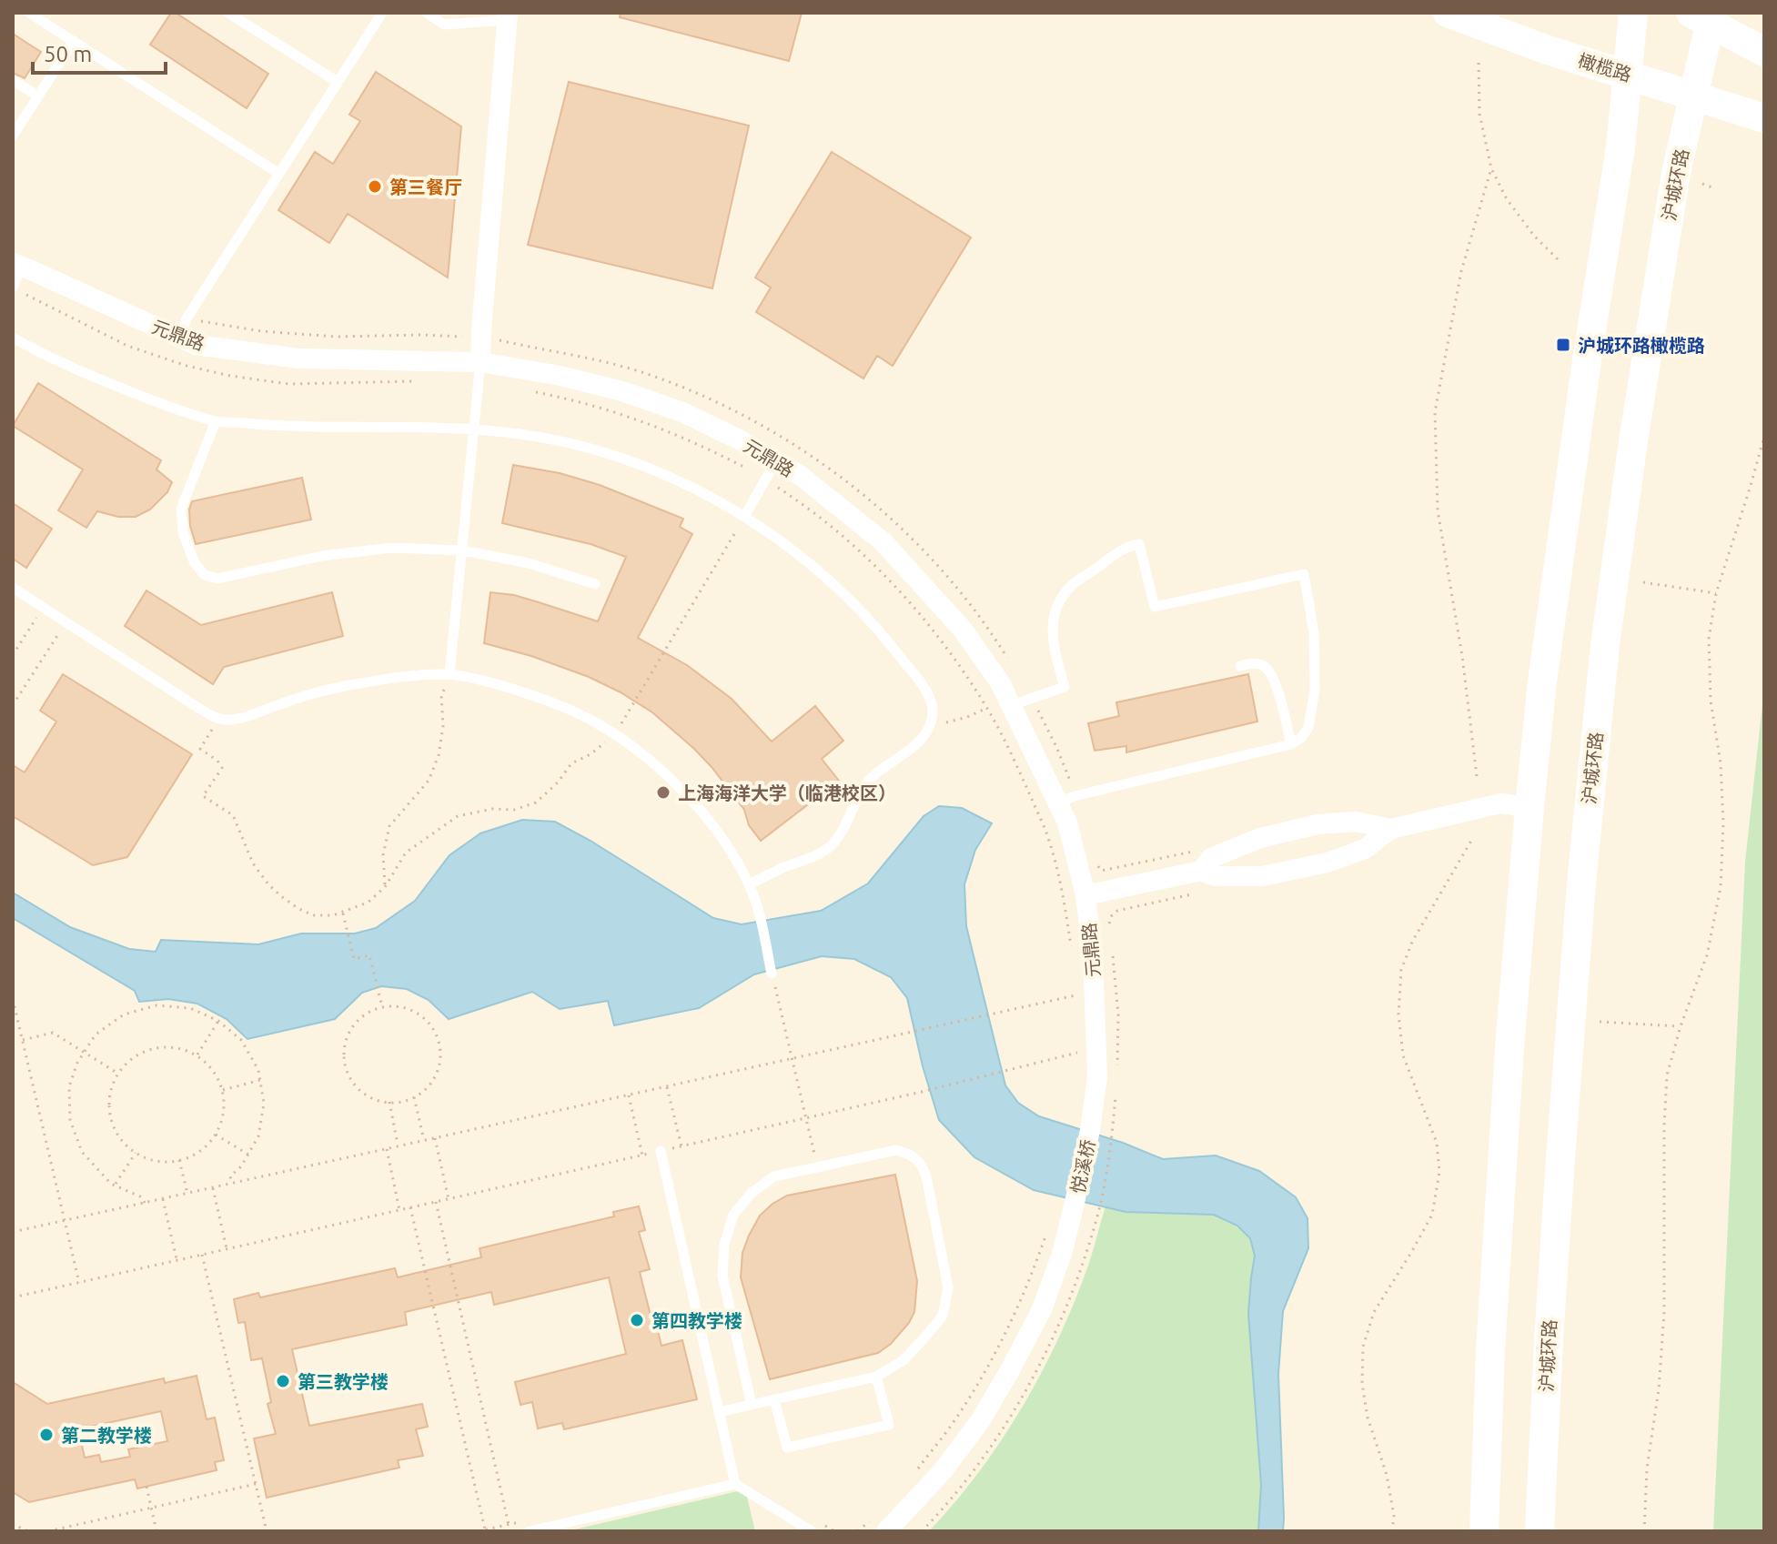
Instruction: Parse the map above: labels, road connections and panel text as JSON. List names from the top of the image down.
{
  "streets": {
    "main road": ["橄榄路", "沪城环路"],
    "street": ["元鼎路", "悦溪桥"]
  },
  "crossings": [
    ["橄榄路", "沪城环路"],
    ["元鼎路", "悦溪桥"]
  ],
  "places": {
    "other": [
      "第三餐厅",
      "上海海洋大学（临港校区）",
      "第四教学楼",
      "第三教学楼",
      "第二教学楼"
    ],
    "transit": ["沪城环路橄榄路"]
  },
  "scale_bar": "50 m"
}
